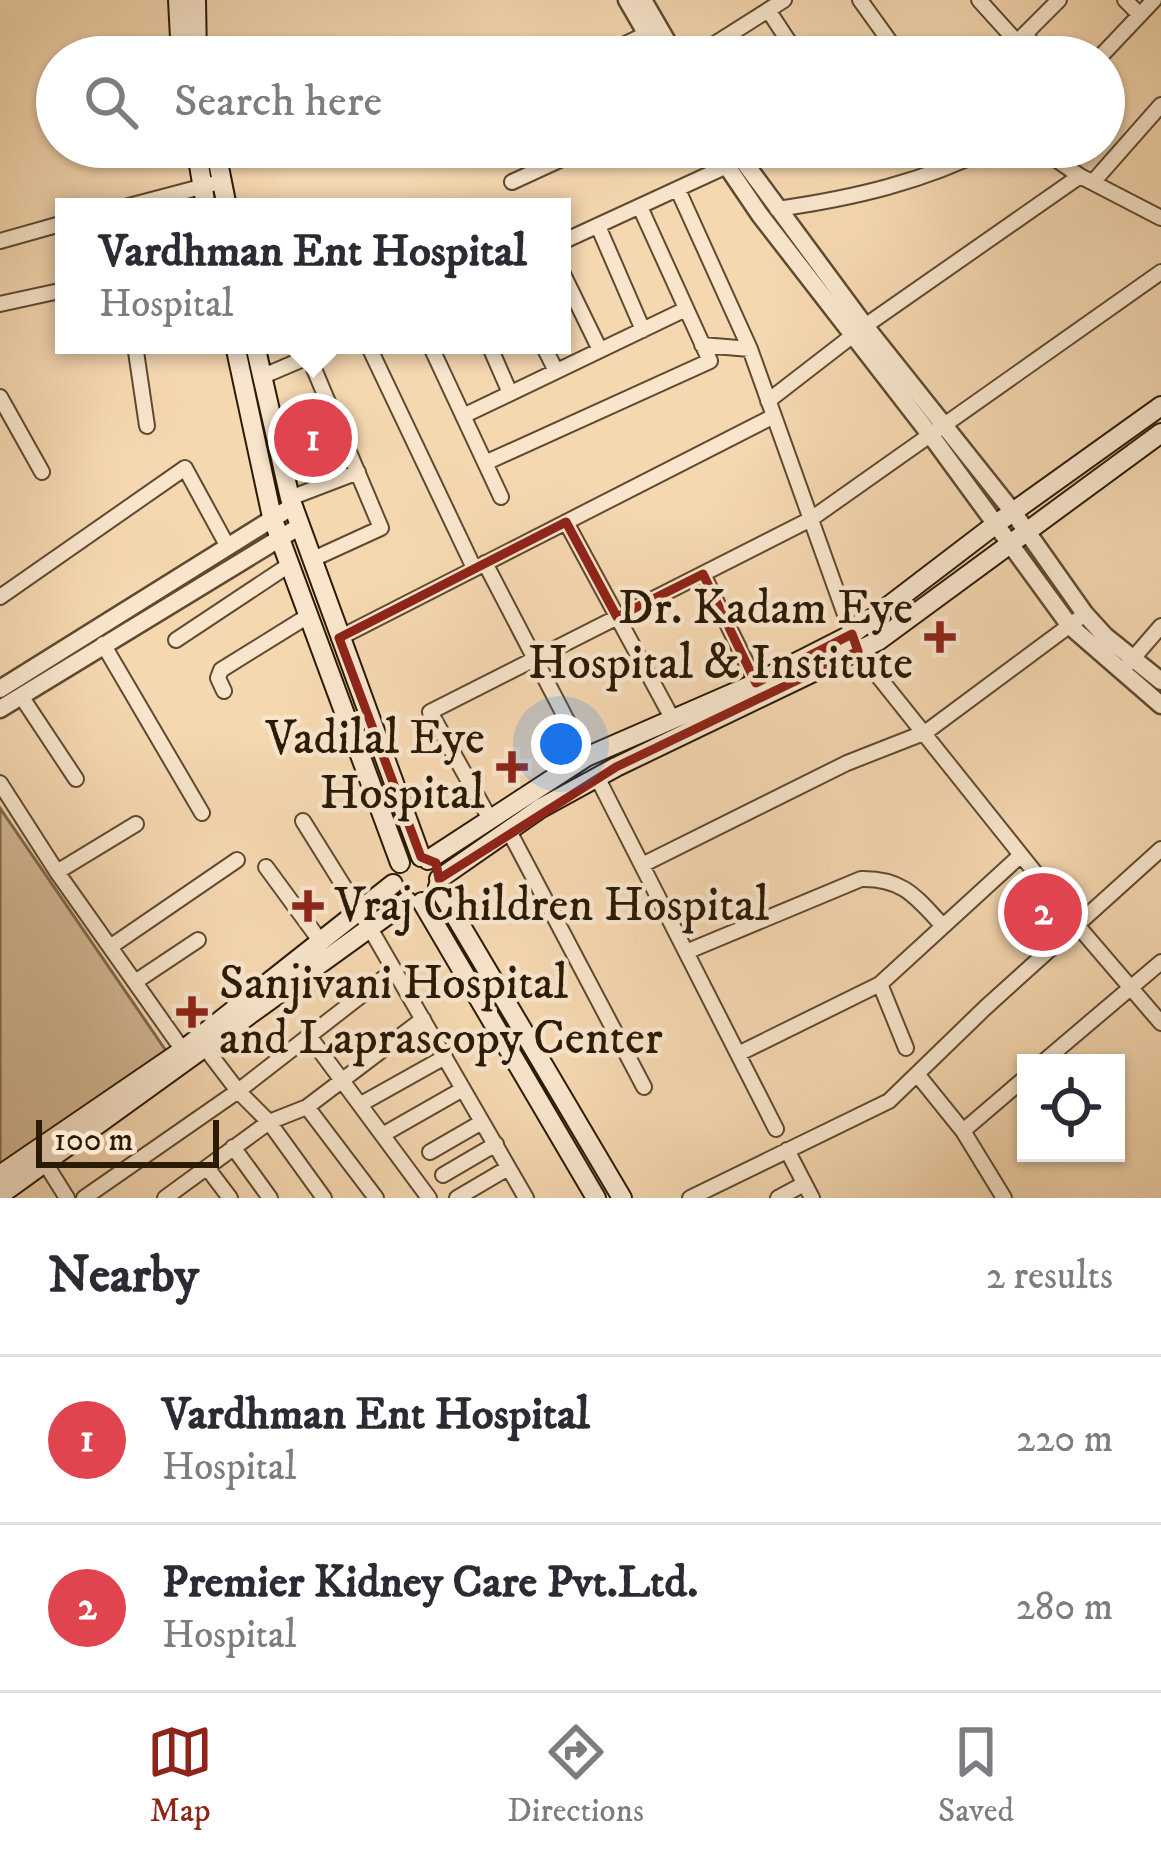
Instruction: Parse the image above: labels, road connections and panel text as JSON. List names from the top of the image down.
{
  "places": {
    "health": [
      "Dr. Kadam Eye Hospital & Institute",
      "Vadilal Eye Hospital",
      "Vraj Children Hospital",
      "Sanjivani Hospital and Laprascopy Center"
    ]
  },
  "scale_bar": "100 m",
  "page": {
    "search": "Search here",
    "popup": ["Vardhman Ent Hospital", "Hospital"],
    "pins": ["1", "2"],
    "scale": "100 m",
    "heading": ["Nearby", "2 results"],
    "list": [
      {
        "mark": "1",
        "name": "Vardhman Ent Hospital",
        "note": "Hospital",
        "value": "220 m"
      },
      {
        "mark": "2",
        "name": "Premier Kidney Care Pvt.Ltd.",
        "note": "Hospital",
        "value": "280 m"
      }
    ],
    "nav": ["Map", "Directions", "Saved"]
  }
}
